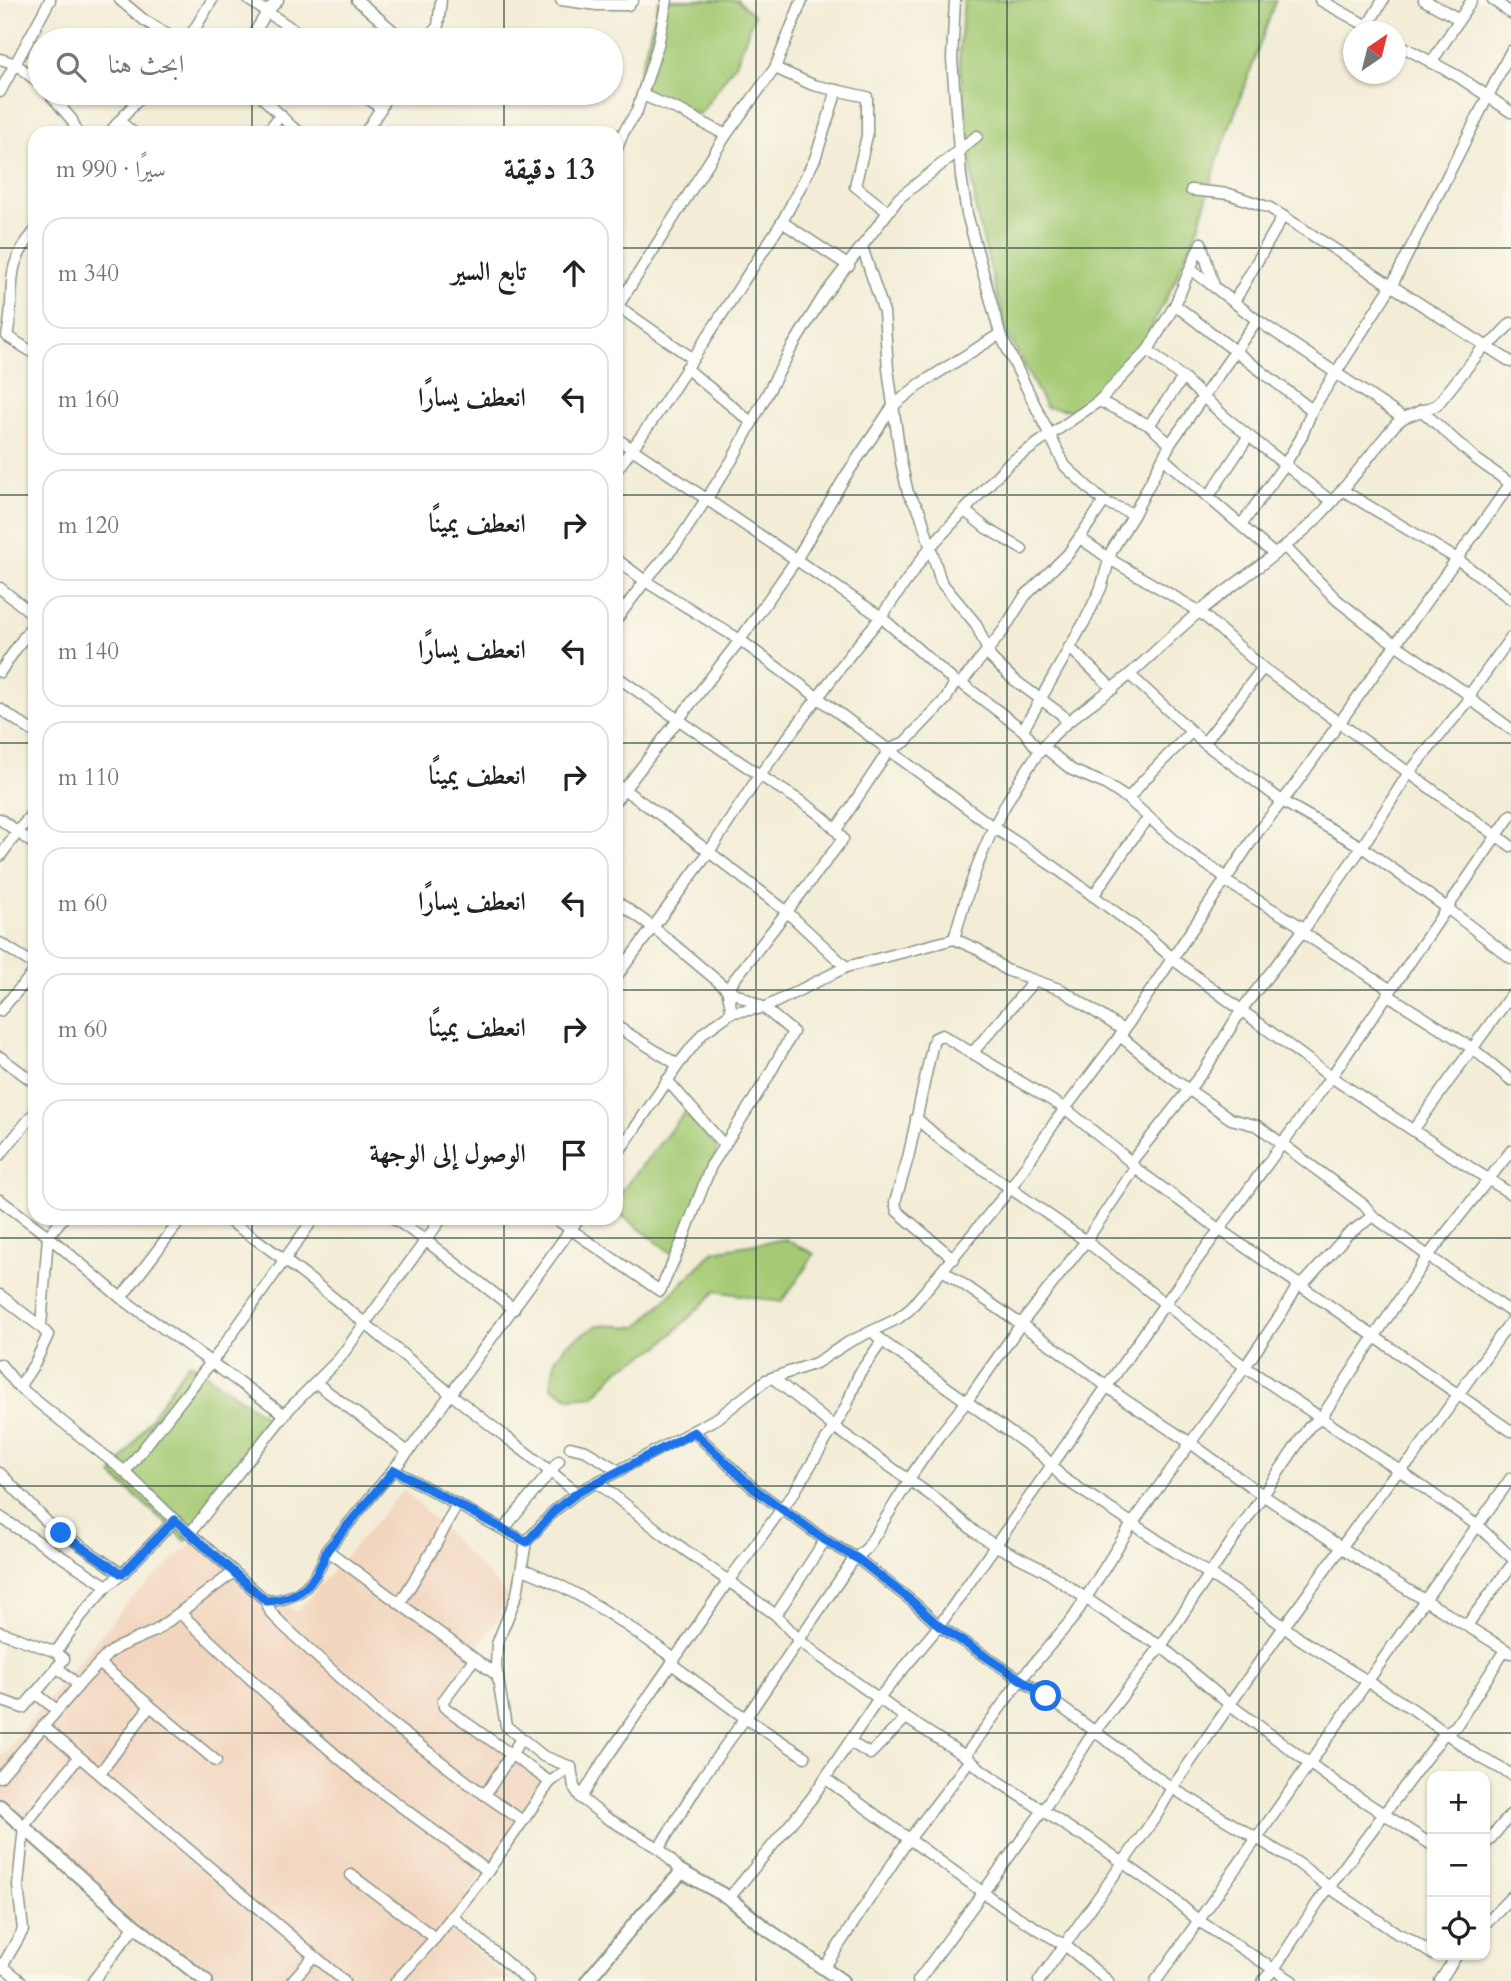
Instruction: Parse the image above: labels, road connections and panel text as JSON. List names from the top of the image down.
{
  "north": "top right",
  "page": {
    "search": "ابحث هنا",
    "heading": ["13 دقيقة", "سيرًا · 990 m"],
    "list": [
      ["تابع السير", "340 m"],
      ["انعطف يسارًا", "160 m"],
      ["انعطف يمينًا", "120 m"],
      ["انعطف يسارًا", "140 m"],
      ["انعطف يمينًا", "110 m"],
      ["انعطف يسارًا", "60 m"],
      ["انعطف يمينًا", "60 m"],
      "الوصول إلى الوجهة"
    ],
    "map_buttons": ["+", "−"]
  }
}
